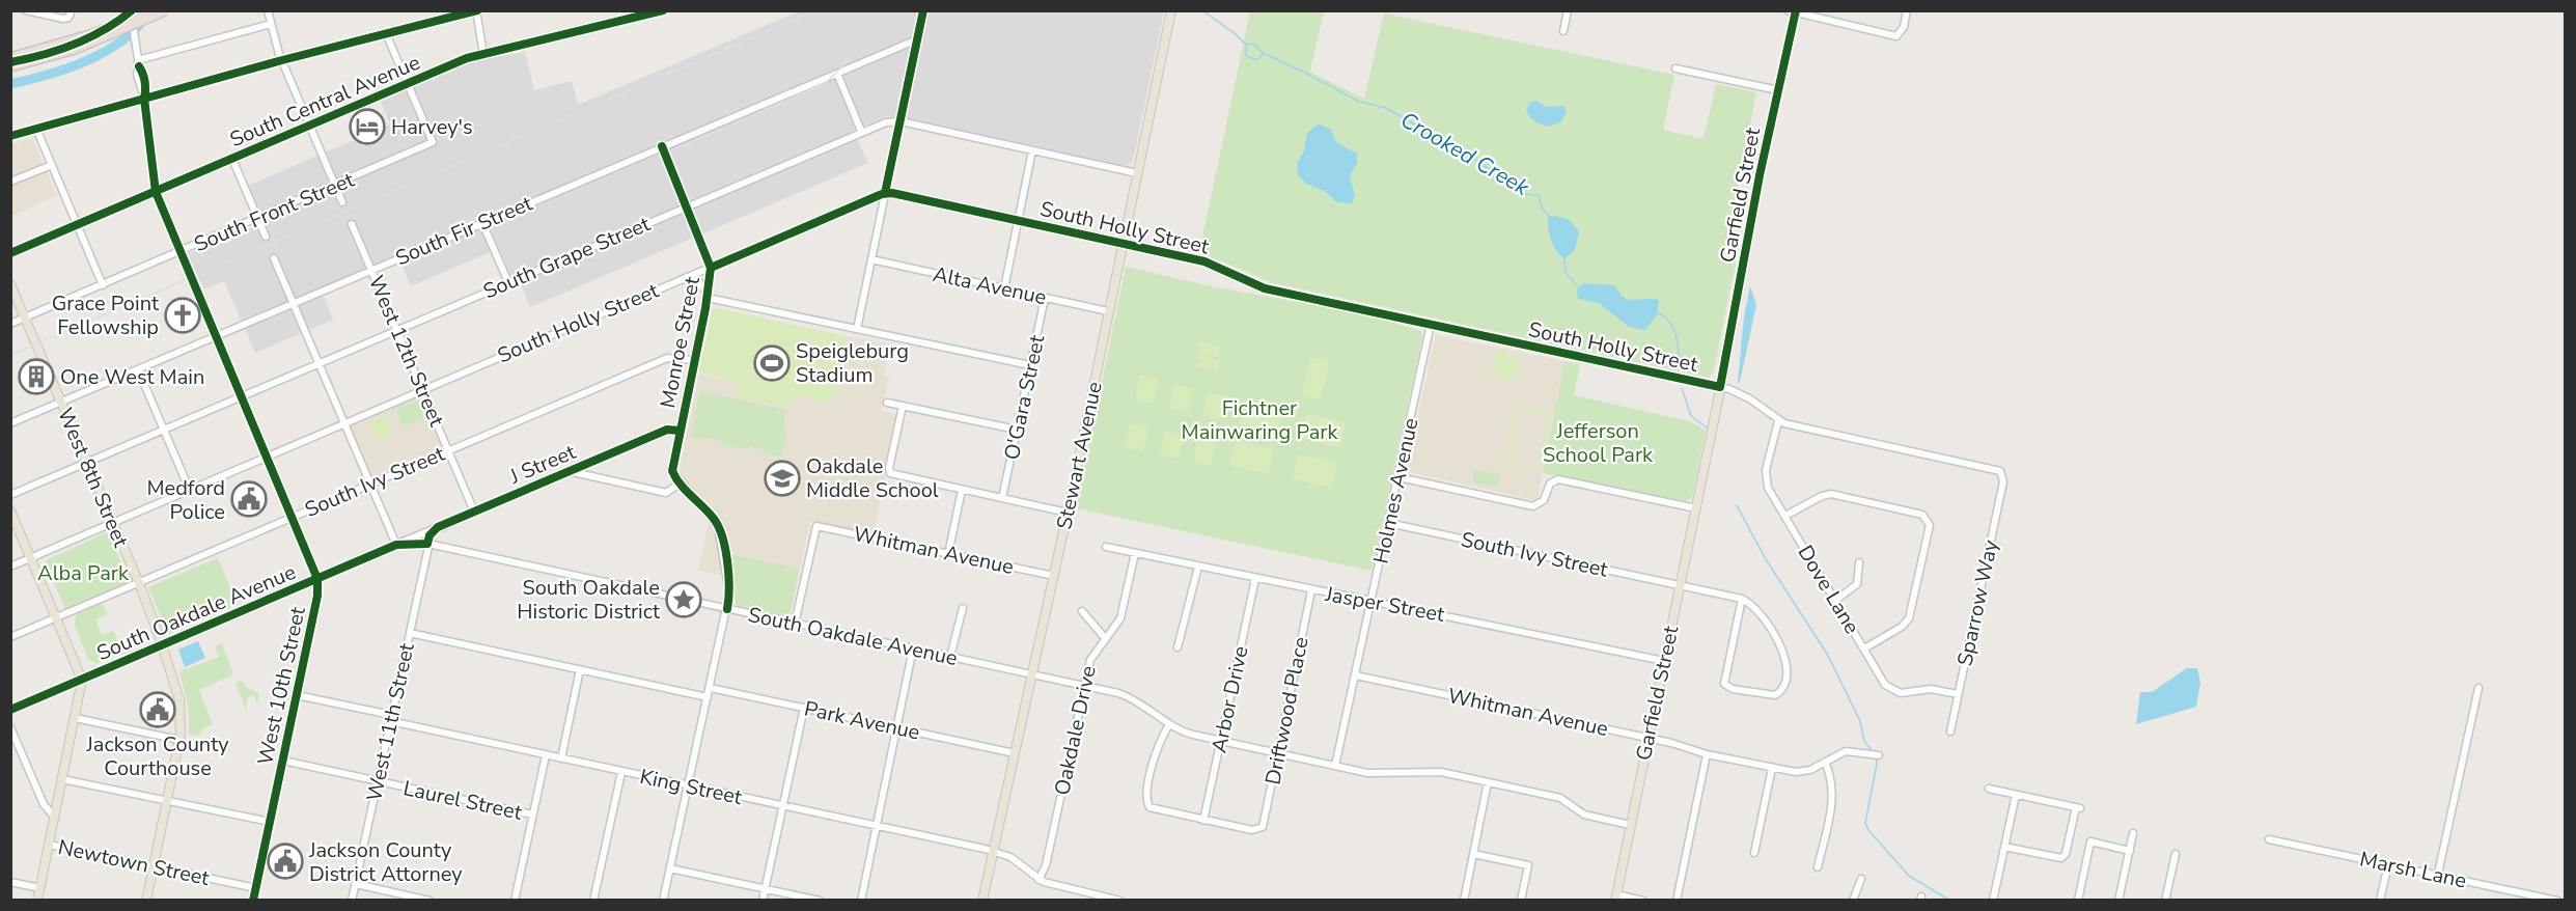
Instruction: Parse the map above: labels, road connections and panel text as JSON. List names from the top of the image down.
{
  "streets": {
    "main road": [
      "South Central Avenue",
      "Garfield Street",
      "Stewart Avenue",
      "West 8th Street"
    ],
    "street": [
      "South Front Street",
      "South Holly Street",
      "South Fir Street",
      "South Grape Street",
      "Alta Avenue",
      "Monroe Street",
      "West 12th Street",
      "O'Gara Street",
      "J Street",
      "South Ivy Street",
      "Holmes Avenue",
      "Whitman Avenue",
      "Dove Lane",
      "Sparrow Way",
      "Jasper Street",
      "South Oakdale Avenue",
      "West 10th Street",
      "Arbor Drive",
      "Driftwood Place",
      "Park Avenue",
      "West 11th Street",
      "Oakdale Drive",
      "King Street",
      "Laurel Street",
      "Newtown Street",
      "Marsh Lane"
    ]
  },
  "crossings": [
    ["South Central Avenue", "South Front Street"],
    ["South Central Avenue", "West 10th Street"],
    ["Garfield Street", "South Holly Street"],
    ["Garfield Street", "South Ivy Street"],
    ["Garfield Street", "Whitman Avenue"],
    ["Garfield Street", "Jasper Street"],
    ["Garfield Street", "South Oakdale Avenue"],
    ["South Front Street", "West 8th Street"],
    ["South Front Street", "West 10th Street"],
    ["South Holly Street", "Monroe Street"],
    ["South Holly Street", "West 12th Street"],
    ["South Holly Street", "Stewart Avenue"],
    ["South Holly Street", "West 8th Street"],
    ["South Holly Street", "Holmes Avenue"],
    ["South Holly Street", "Dove Lane"],
    ["South Holly Street", "Sparrow Way"],
    ["South Holly Street", "West 10th Street"],
    ["South Fir Street", "Monroe Street"],
    ["South Fir Street", "West 12th Street"],
    ["South Fir Street", "West 8th Street"],
    ["South Fir Street", "West 10th Street"],
    ["South Grape Street", "Monroe Street"],
    ["South Grape Street", "West 12th Street"],
    ["South Grape Street", "Stewart Avenue"],
    ["South Grape Street", "West 8th Street"],
    ["South Grape Street", "West 10th Street"],
    ["Alta Avenue", "O'Gara Street"],
    ["Alta Avenue", "Stewart Avenue"],
    ["Monroe Street", "J Street"],
    ["Monroe Street", "South Ivy Street"],
    ["West 12th Street", "J Street"],
    ["West 12th Street", "South Ivy Street"],
    ["Stewart Avenue", "Whitman Avenue"],
    ["Stewart Avenue", "South Oakdale Avenue"],
    ["Stewart Avenue", "Park Avenue"],
    ["Stewart Avenue", "King Street"],
    ["J Street", "South Oakdale Avenue"],
    ["West 8th Street", "South Ivy Street"],
    ["West 8th Street", "South Oakdale Avenue"],
    ["West 8th Street", "Newtown Street"],
    ["South Ivy Street", "Holmes Avenue"],
    ["South Ivy Street", "West 10th Street"],
    ["Holmes Avenue", "Whitman Avenue"],
    ["Holmes Avenue", "Jasper Street"],
    ["Holmes Avenue", "South Oakdale Avenue"],
    ["Whitman Avenue", "South Oakdale Avenue"],
    ["Dove Lane", "Sparrow Way"],
    ["Jasper Street", "Arbor Drive"],
    ["Jasper Street", "Driftwood Place"],
    ["Jasper Street", "Oakdale Drive"],
    ["South Oakdale Avenue", "West 10th Street"],
    ["South Oakdale Avenue", "Arbor Drive"],
    ["South Oakdale Avenue", "Driftwood Place"],
    ["South Oakdale Avenue", "West 11th Street"],
    ["South Oakdale Avenue", "Oakdale Drive"],
    ["West 10th Street", "King Street"],
    ["West 10th Street", "Laurel Street"],
    ["West 10th Street", "Newtown Street"],
    ["Arbor Drive", "Driftwood Place"],
    ["West 11th Street", "King Street"],
    ["West 11th Street", "Laurel Street"],
    ["Oakdale Drive", "King Street"]
  ],
  "water": ["Crooked Creek"],
  "parks": ["Fichtner Mainwaring Park", "Jefferson School Park", "Alba Park"],
  "places": {
    "hotel": ["Harvey's"],
    "church": ["Grace Point Fellowship"],
    "sports": ["Speigleburg Stadium"],
    "building": ["One West Main"],
    "school or university": ["Oakdale Middle School"],
    "public building": ["Medford Police", "Jackson County Courthouse", "Jackson County District Attorney"],
    "place": ["South Oakdale Historic District"]
  }
}
